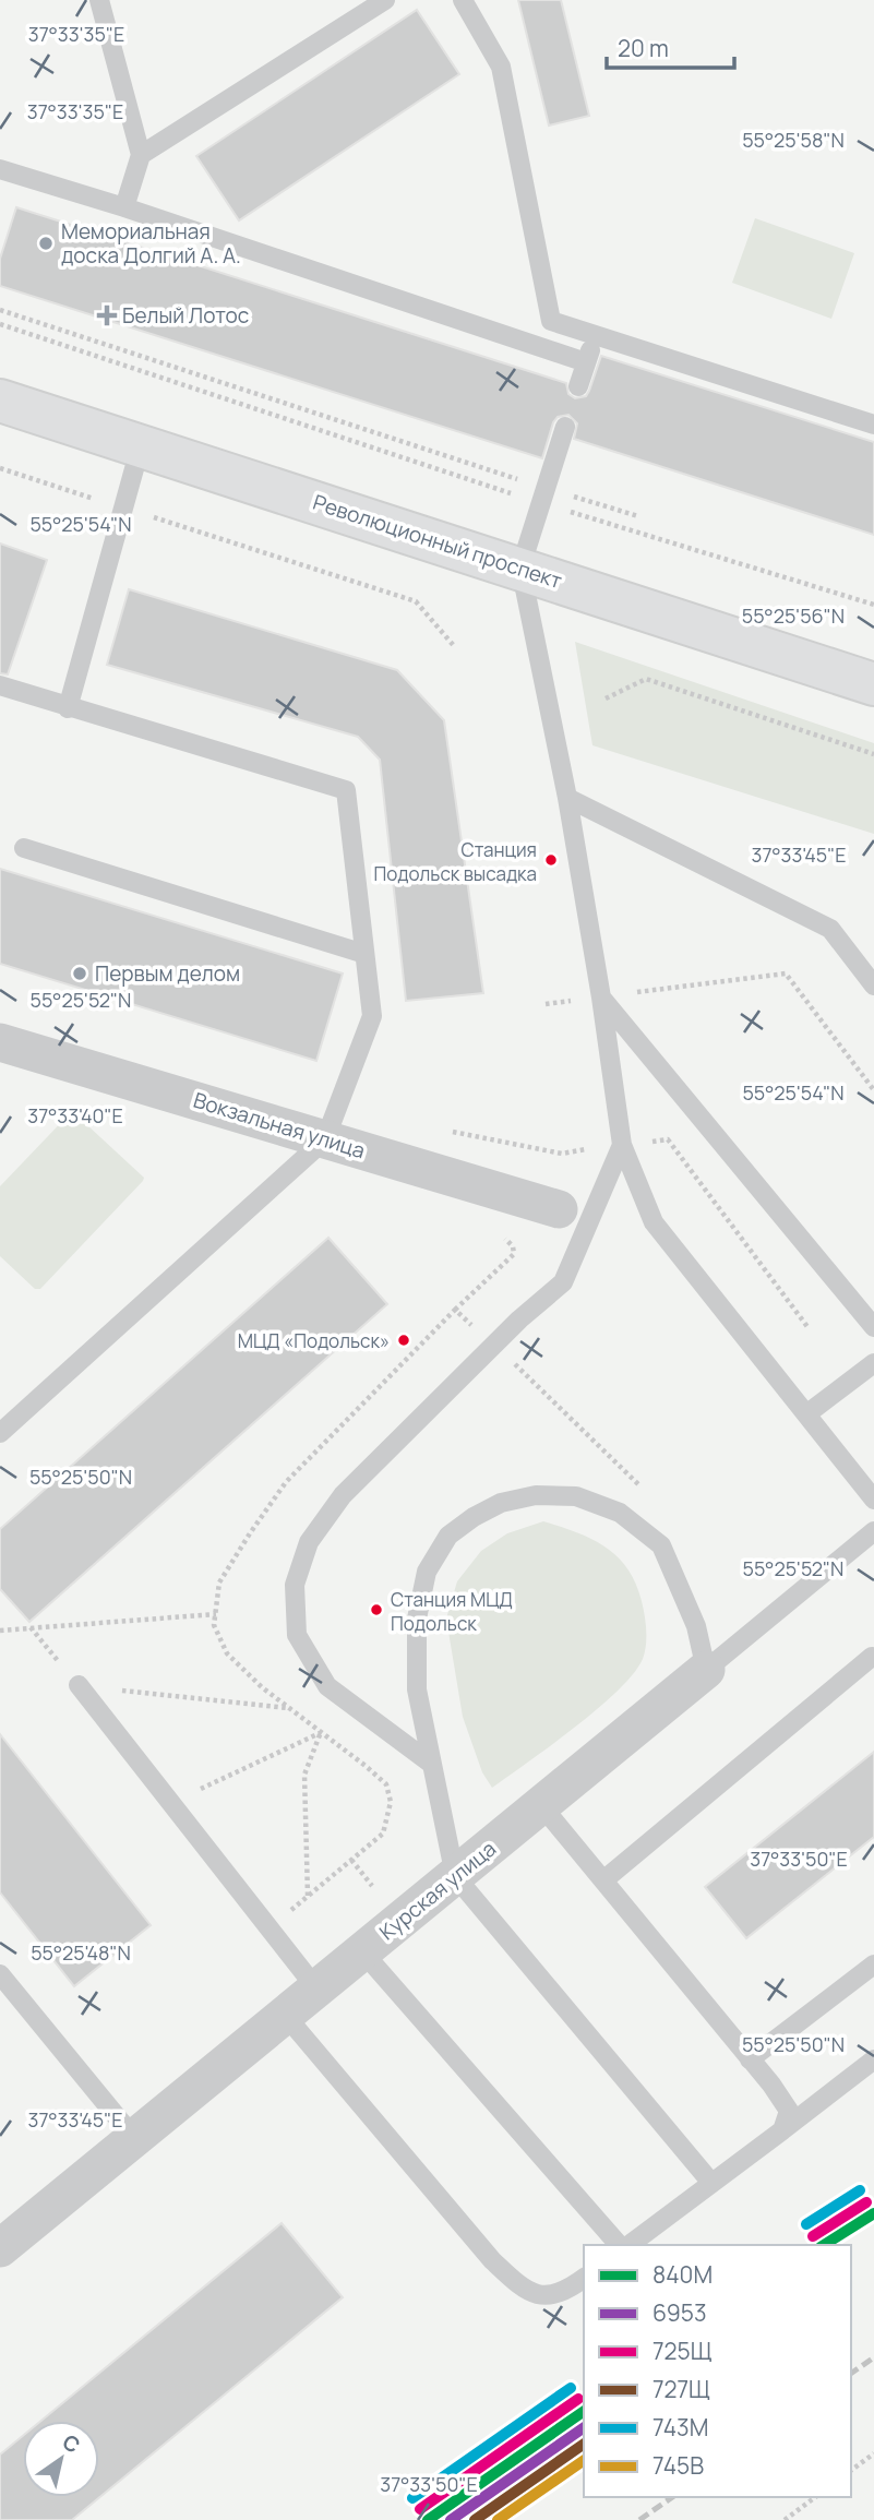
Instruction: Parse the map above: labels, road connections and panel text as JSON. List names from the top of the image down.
{
  "streets": {
    "street": ["Революционный проспект", "Вокзальная улица", "Курская улица"]
  },
  "places": {
    "other": [
      "Мемориальная доска Долгий А. А.",
      "Станция Подольск высадка",
      "Первым делом",
      "МЦД «Подольск»",
      "Станция МЦД Подольск"
    ],
    "health": ["Белый Лотос"]
  },
  "lines": [
    "transit line 743М",
    "transit line 725Щ",
    "transit line 840М",
    "transit line 6953",
    "transit line 727Щ",
    "transit line 745В"
  ],
  "legend": [
    "840М",
    "6953",
    "725Щ",
    "727Щ",
    "743М",
    "745В"
  ],
  "scale_bar": "20 m",
  "north": "top right",
  "coordinates": [
    "37°33'35\"E",
    "55°25'58\"N",
    "55°25'54\"N",
    "55°25'56\"N",
    "37°33'45\"E",
    "55°25'52\"N",
    "37°33'40\"E",
    "55°25'50\"N",
    "37°33'50\"E",
    "55°25'48\"N"
  ]
}
